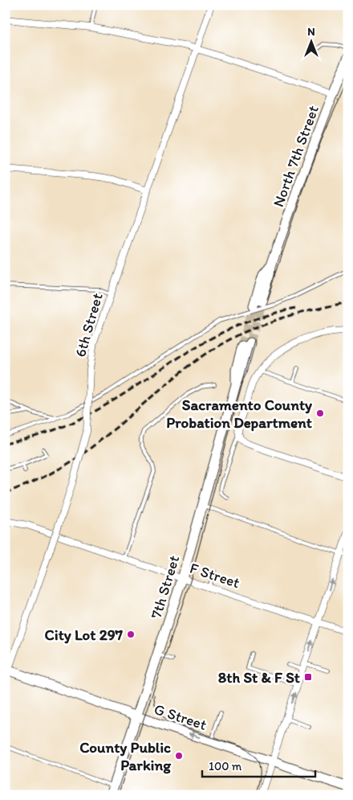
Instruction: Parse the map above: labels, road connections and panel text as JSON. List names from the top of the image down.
{
  "streets": {
    "main road": ["North 7th Street", "7th Street", "G Street"],
    "street": ["6th Street", "F Street"]
  },
  "crossings": [
    ["6th Street", "G Street"],
    ["F Street", "7th Street"],
    ["7th Street", "G Street"]
  ],
  "places": {
    "other": ["Sacramento County Probation Department", "City Lot 297", "County Public Parking"],
    "transit": ["8th St & F St"]
  },
  "scale_bar": "100 m",
  "north": "top"
}
